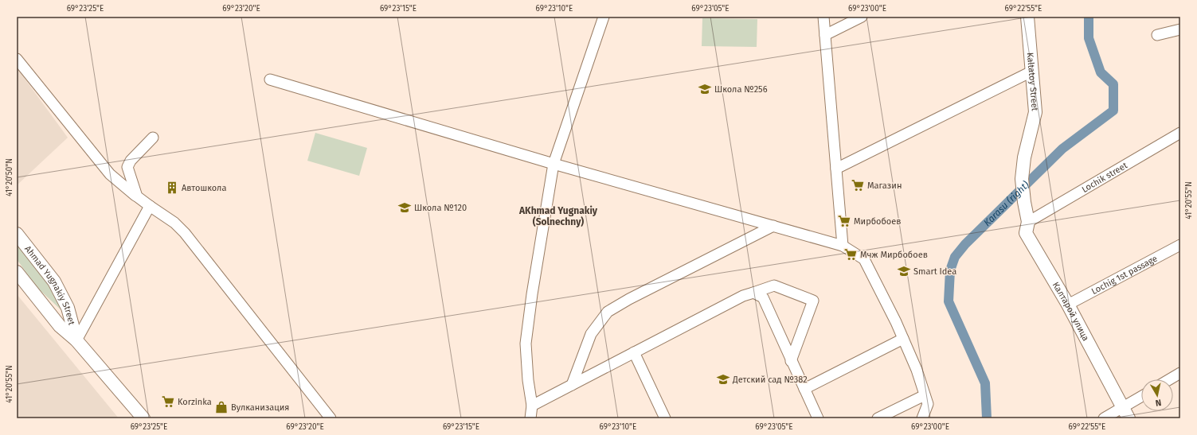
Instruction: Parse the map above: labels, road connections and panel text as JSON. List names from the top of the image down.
{
  "streets": {
    "street": [
      "Kaltatoy Street",
      "Lochik street",
      "Lochig 1st passage",
      "Ahmad Yugnakiy Street",
      "Калтарой улица"
    ]
  },
  "crossings": [
    ["Kaltatoy Street", "Калтарой улица"],
    ["Lochik street", "Калтарой улица"],
    ["Lochig 1st passage", "Калтарой улица"]
  ],
  "districts": ["AKhmad Yugnakiy (Solnechny)"],
  "water": ["Karasu (right)"],
  "places": {
    "school or university": [
      "Школа №256",
      "Школа №120",
      "Smart Idea",
      "Детский сад №382"
    ],
    "supermarket": [
      "Магазин",
      "Мирбобоев",
      "Мчж Мирбобоев",
      "Korzinka"
    ],
    "building": ["Автошкола"],
    "shop": ["Вулканизация"]
  },
  "north": "bottom",
  "coordinates": [
    "69°23'25\"E",
    "69°23'20\"E",
    "69°23'15\"E",
    "69°23'10\"E",
    "69°23'05\"E",
    "69°23'00\"E",
    "69°22'55\"E",
    "41°20'50\"N",
    "41°20'55\"N"
  ]
}
